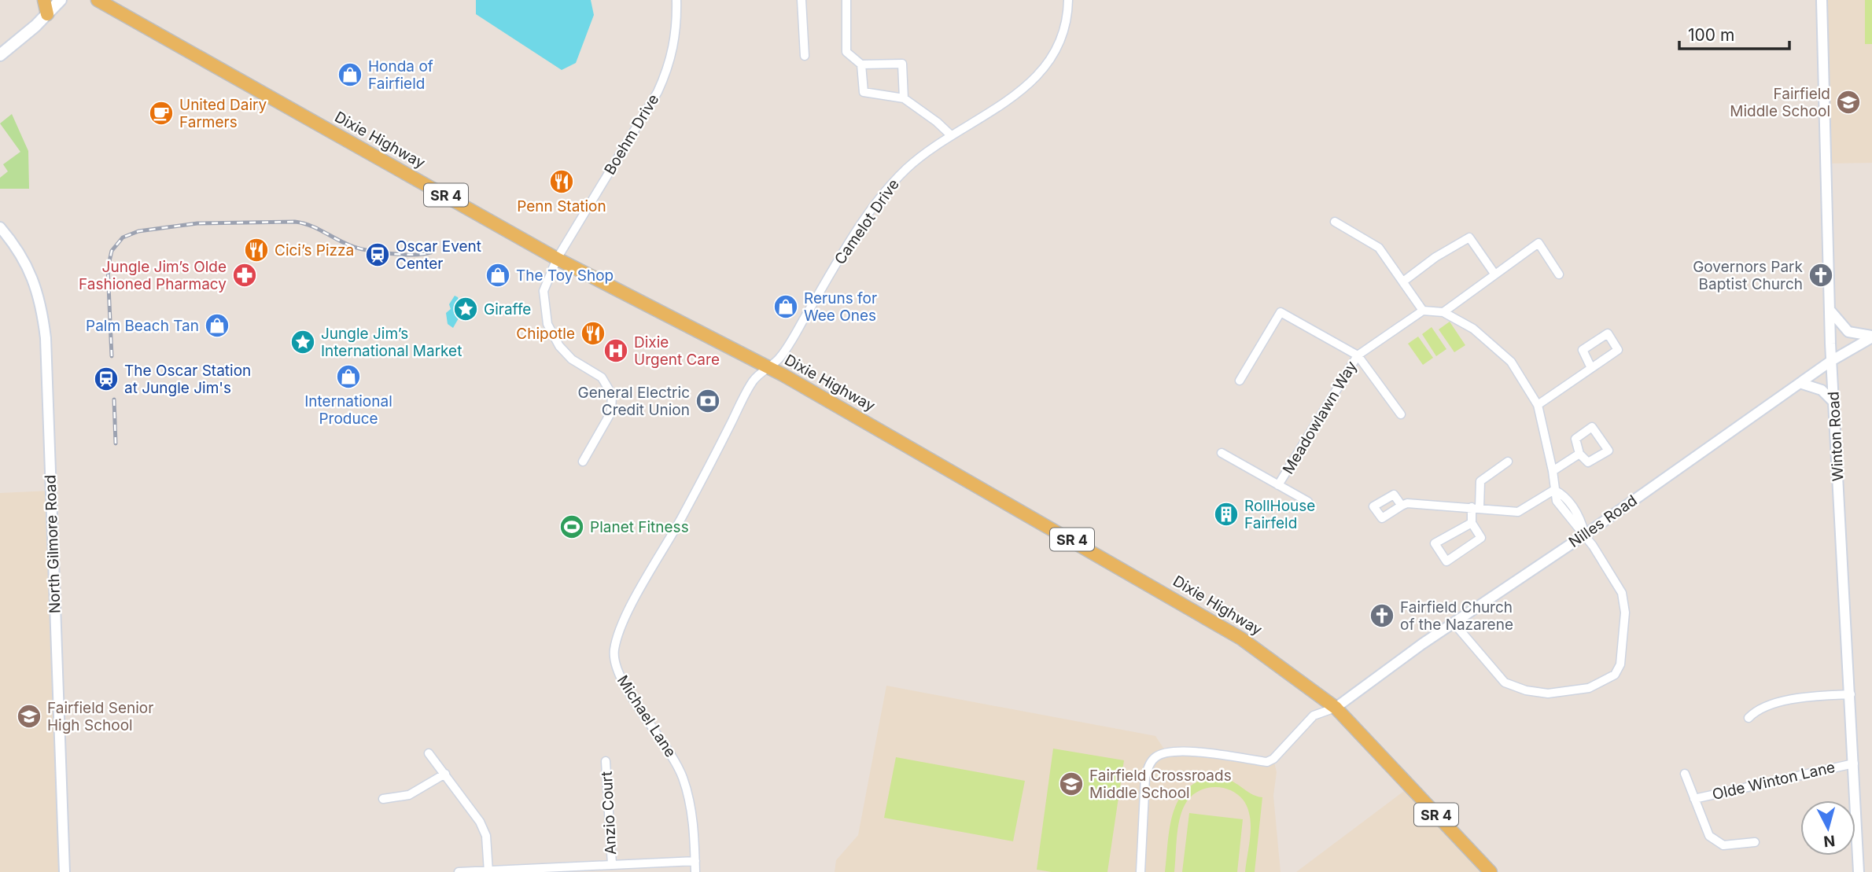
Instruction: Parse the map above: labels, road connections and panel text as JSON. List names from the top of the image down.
{
  "streets": {
    "main road": ["Dixie Highway", "SR 4"],
    "street": [
      "Boehm Drive",
      "Camelot Drive",
      "Meadowlawn Way",
      "Winton Road",
      "Nilles Road",
      "North Gilmore Road",
      "Michael Lane",
      "Olde Winton Lane",
      "Anzio Court"
    ]
  },
  "crossings": [
    ["Boehm Drive", "Dixie Highway"],
    ["Dixie Highway", "Camelot Drive"],
    ["Dixie Highway", "Nilles Road"],
    ["Dixie Highway", "Michael Lane"],
    ["Camelot Drive", "Michael Lane"],
    ["Winton Road", "Nilles Road"],
    ["Winton Road", "Olde Winton Lane"]
  ],
  "places": {
    "shop": [
      "Honda of Fairfield",
      "The Toy Shop",
      "Reruns for Wee Ones",
      "Palm Beach Tan",
      "International Produce"
    ],
    "school or university": ["Fairfield Middle School", "Fairfield Senior High School", "Fairfield Crossroads Middle School"],
    "cafe": ["United Dairy Farmers"],
    "restaurant": ["Penn Station", "Cici’s Pizza", "Chipotle"],
    "station": ["Oscar Event Center", "The Oscar Station at Jungle Jim's"],
    "pharmacy": ["Jungle Jim’s Olde Fashioned Pharmacy"],
    "church": ["Governors Park Baptist Church", "Fairfield Church of the Nazarene"],
    "place": ["Giraffe", "Jungle Jim’s International Market"],
    "hospital": ["Dixie Urgent Care"],
    "bank": ["General Electric Credit Union"],
    "building": ["RollHouse Fairfeld"],
    "sports": ["Planet Fitness"]
  },
  "scale_bar": "100 m",
  "north": "bottom"
}
